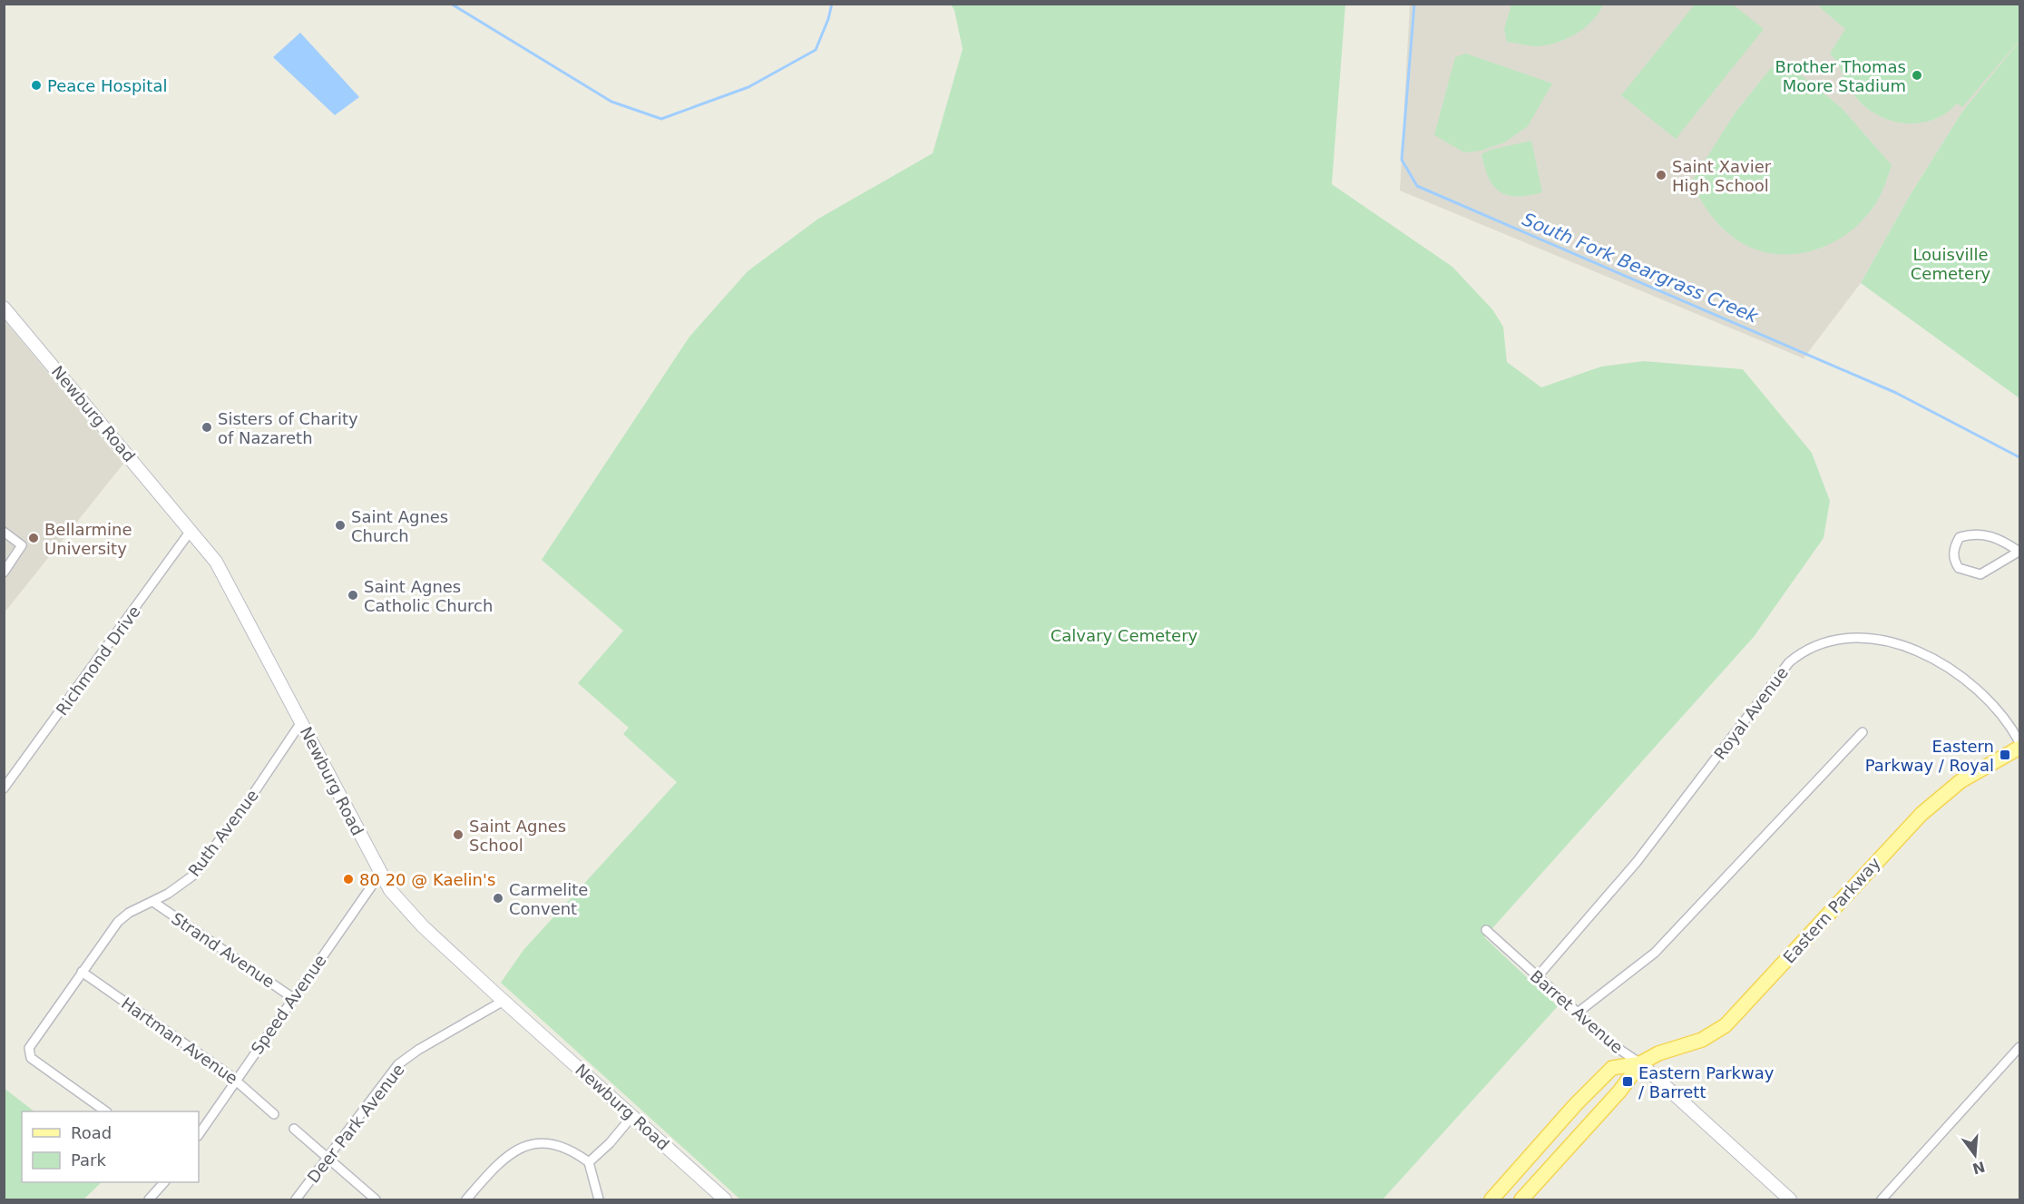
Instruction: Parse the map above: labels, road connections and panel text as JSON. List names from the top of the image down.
{
  "streets": {
    "main road": ["Newburg Road", "Eastern Parkway", "Barret Avenue"],
    "street": [
      "Richmond Drive",
      "Royal Avenue",
      "Ruth Avenue",
      "Strand Avenue",
      "Speed Avenue",
      "Hartman Avenue",
      "Deer Park Avenue"
    ]
  },
  "crossings": [
    ["Newburg Road", "Richmond Drive"],
    ["Newburg Road", "Ruth Avenue"],
    ["Newburg Road", "Speed Avenue"],
    ["Newburg Road", "Deer Park Avenue"],
    ["Royal Avenue", "Barret Avenue"],
    ["Ruth Avenue", "Strand Avenue"],
    ["Ruth Avenue", "Hartman Avenue"],
    ["Eastern Parkway", "Barret Avenue"],
    ["Strand Avenue", "Speed Avenue"],
    ["Speed Avenue", "Hartman Avenue"]
  ],
  "water": ["South Fork Beargrass Creek"],
  "parks": ["Louisville Cemetery", "Calvary Cemetery"],
  "places": {
    "other": [
      "Brother Thomas Moore Stadium",
      "Peace Hospital",
      "Saint Xavier High School",
      "Sisters of Charity of Nazareth",
      "Saint Agnes Church",
      "Bellarmine University",
      "Saint Agnes Catholic Church",
      "Saint Agnes School",
      "80 20 @ Kaelin's",
      "Carmelite Convent"
    ],
    "transit": ["Eastern Parkway / Royal", "Eastern Parkway / Barrett"]
  },
  "legend": ["Road", "Park"],
  "north": "bottom"
}
